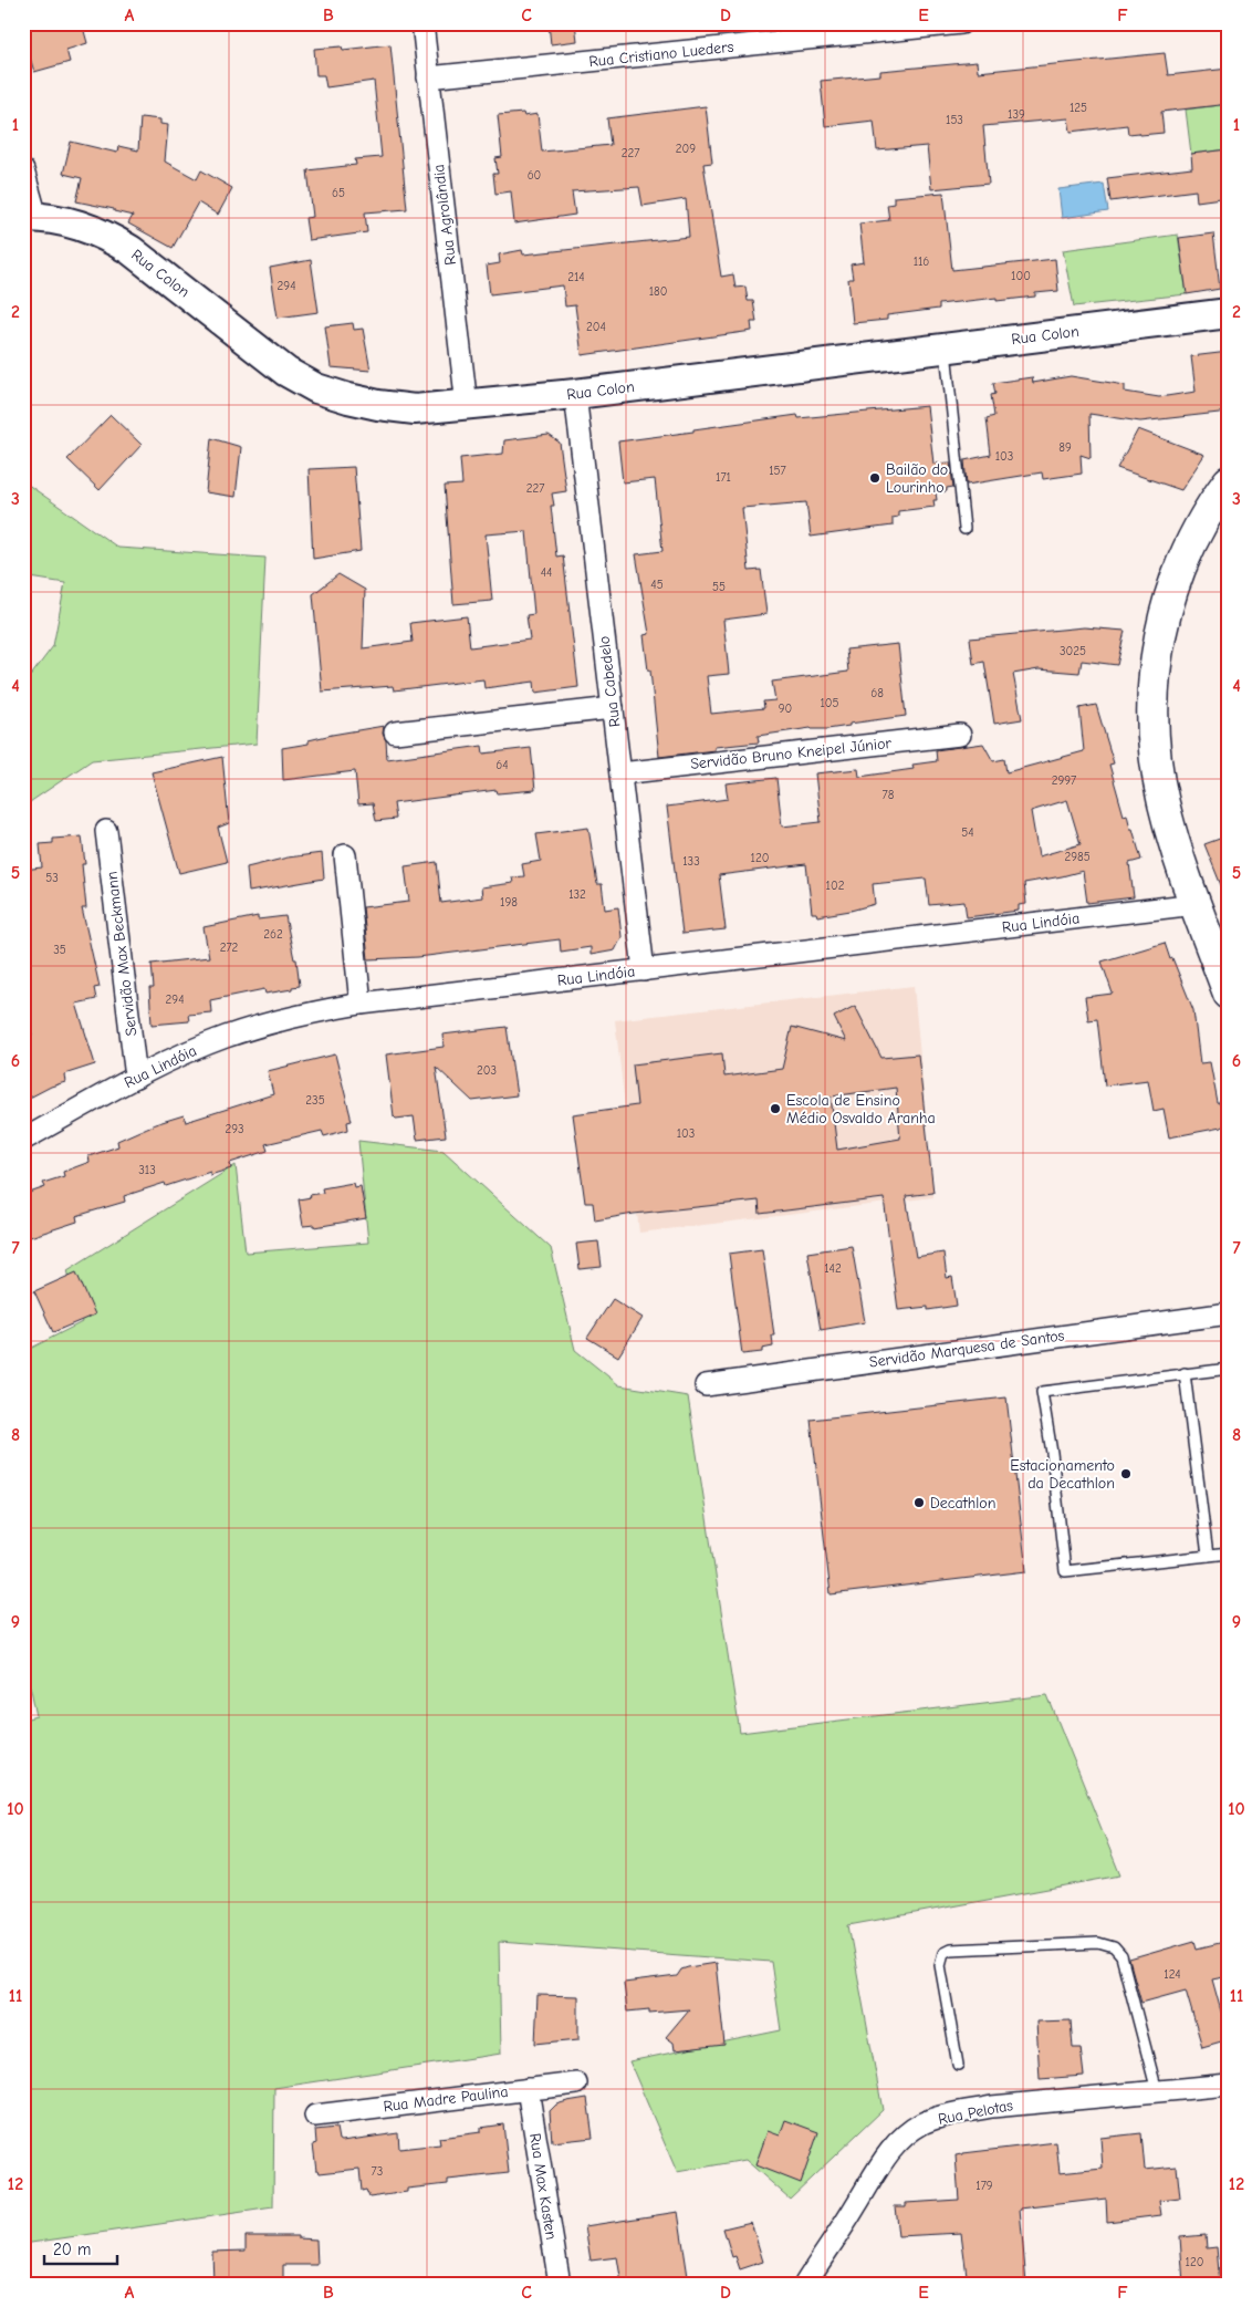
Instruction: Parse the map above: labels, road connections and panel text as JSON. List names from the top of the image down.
{
  "streets": {
    "street": [
      "Rua Cristiano Lueders",
      "Rua Agrolândia",
      "Rua Colon",
      "Rua Cabedelo",
      "Servidão Bruno Kneipel Júnior",
      "Rua Lindóia",
      "Servidão Max Beckmann",
      "Servidão Marquesa de Santos",
      "Rua Madre Paulina",
      "Rua Pelotas",
      "Rua Max Kasten"
    ]
  },
  "crossings": [
    ["Rua Cristiano Lueders", "Rua Agrolândia"],
    ["Rua Agrolândia", "Rua Colon"],
    ["Rua Colon", "Rua Cabedelo"],
    ["Rua Cabedelo", "Servidão Bruno Kneipel Júnior"],
    ["Rua Cabedelo", "Rua Lindóia"],
    ["Rua Lindóia", "Servidão Max Beckmann"],
    ["Rua Madre Paulina", "Rua Max Kasten"]
  ],
  "places": [
    "Bailão do Lourinho",
    "Escola de Ensino Médio Osvaldo Aranha",
    "Estacionamento da Decathlon",
    "Decathlon"
  ],
  "house_numbers": [
    "125",
    "139",
    "153",
    "209",
    "227",
    "60",
    "65",
    "116",
    "100",
    "214",
    "294",
    "180",
    "204",
    "89",
    "103",
    "157",
    "171",
    "227",
    "44",
    "45",
    "55",
    "3025",
    "68",
    "105",
    "90",
    "64",
    "2997",
    "78",
    "54",
    "2985",
    "120",
    "133",
    "53",
    "102",
    "132",
    "198",
    "262",
    "272",
    "35",
    "294",
    "203",
    "235",
    "293",
    "103",
    "313",
    "142",
    "124",
    "73",
    "179",
    "120"
  ],
  "scale_bar": "20 m",
  "grid": {
    "columns": [
      "A",
      "B",
      "C",
      "D",
      "E",
      "F"
    ],
    "rows": [
      "1",
      "2",
      "3",
      "4",
      "5",
      "6",
      "7",
      "8",
      "9",
      "10",
      "11",
      "12"
    ]
  }
}
